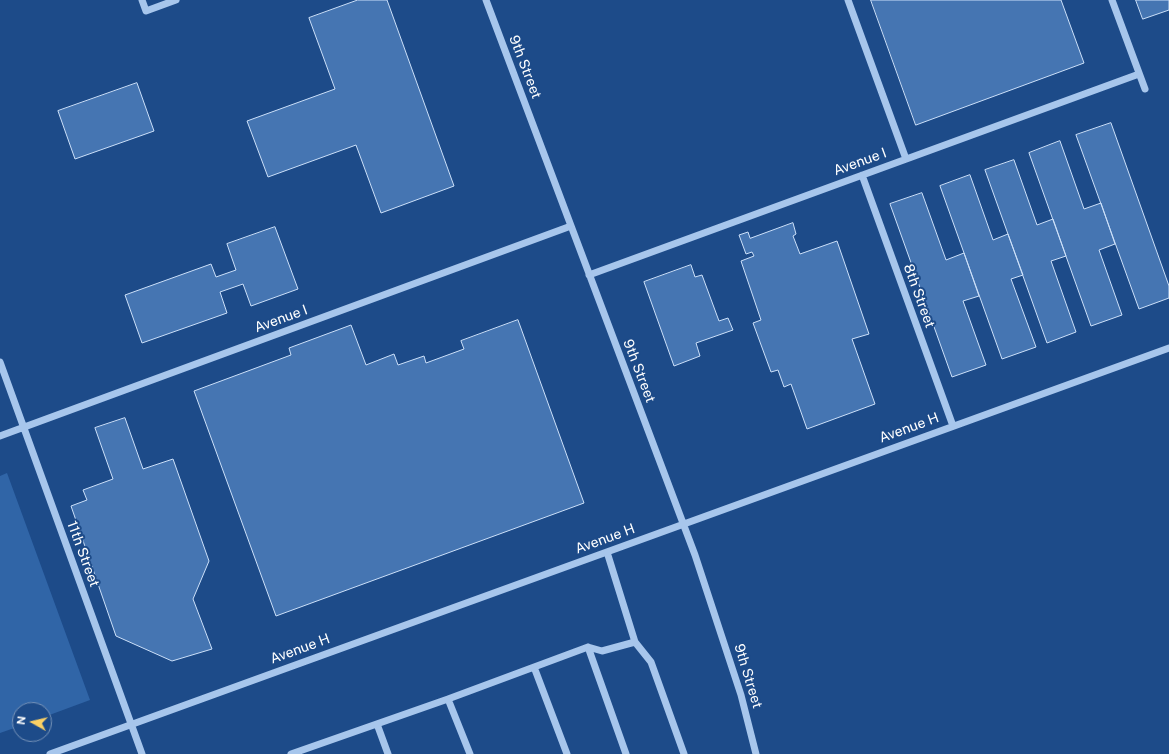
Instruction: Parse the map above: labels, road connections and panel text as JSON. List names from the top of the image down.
{
  "streets": {
    "street": [
      "9th Street",
      "Avenue I",
      "8th Street",
      "Avenue H",
      "11th Street"
    ]
  },
  "crossings": [
    ["9th Street", "Avenue I"],
    ["9th Street", "Avenue H"],
    ["Avenue I", "8th Street"],
    ["Avenue I", "11th Street"],
    ["8th Street", "Avenue H"],
    ["Avenue H", "11th Street"]
  ],
  "north": "left"
}
